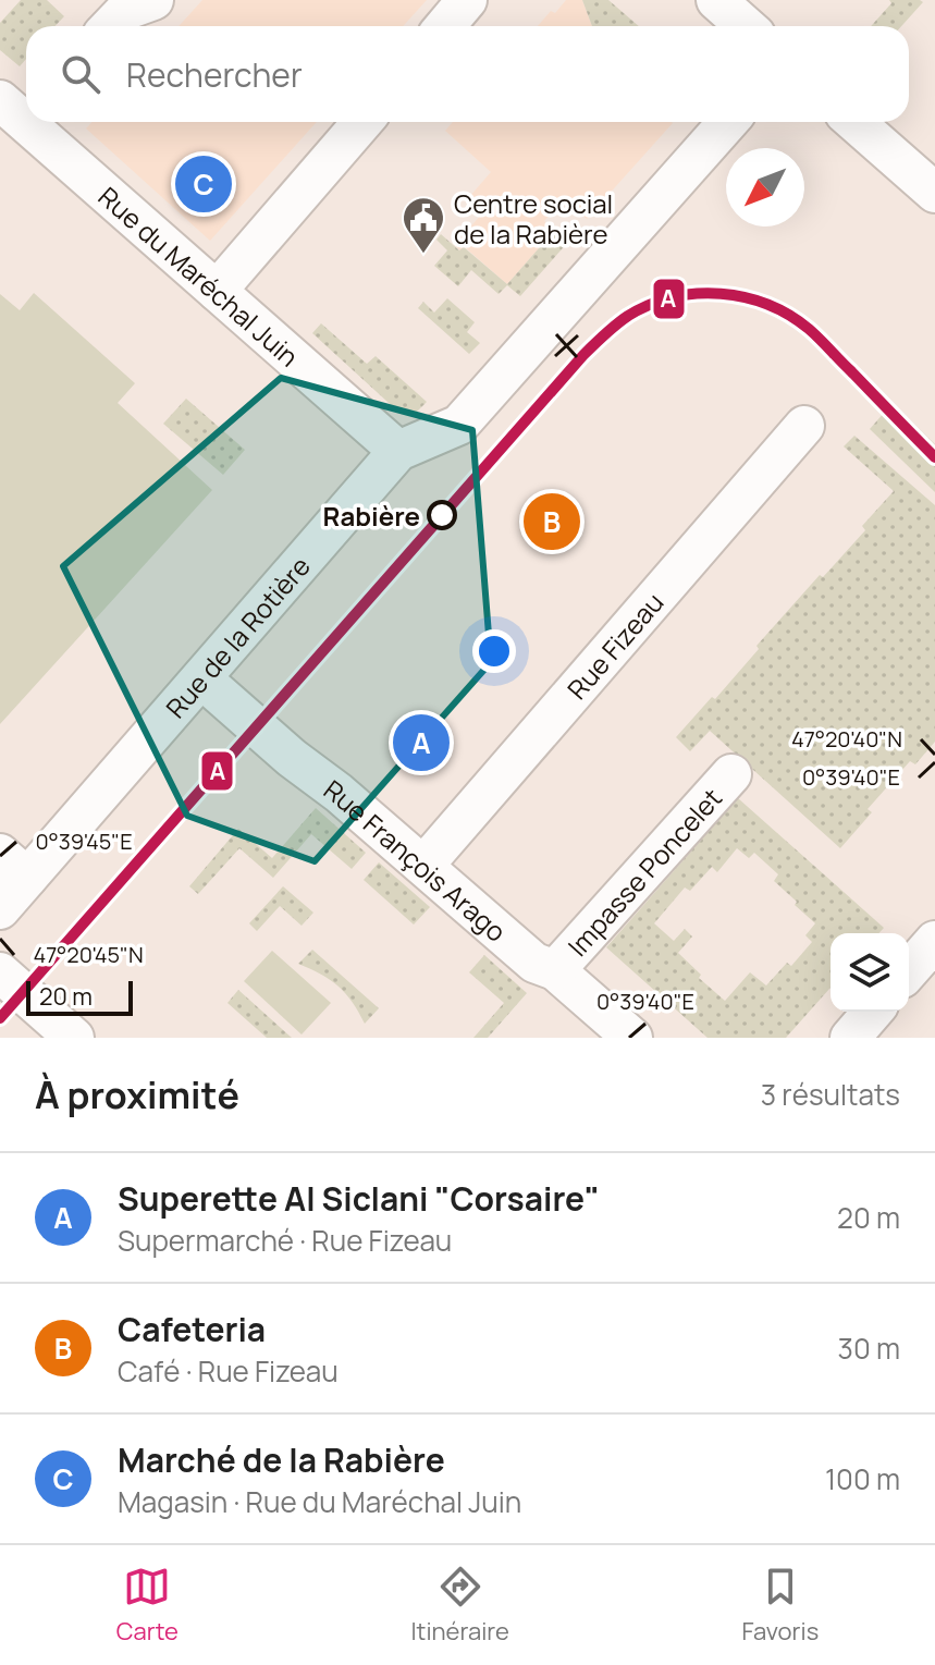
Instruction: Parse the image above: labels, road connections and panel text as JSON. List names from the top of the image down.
{
  "streets": {
    "street": [
      "Rue du Maréchal Juin",
      "Rue de la Rotière",
      "Rue Fizeau",
      "Rue François Arago",
      "Impasse Poncelet"
    ]
  },
  "crossings": [
    ["Rue du Maréchal Juin", "Rue de la Rotière"],
    ["Rue de la Rotière", "Rue François Arago"],
    ["Rue Fizeau", "Rue François Arago"],
    ["Rue François Arago", "Impasse Poncelet"]
  ],
  "places": {
    "public building": ["Centre social de la Rabière"],
    "other": ["Rabière"]
  },
  "lines": ["transit line A"],
  "scale_bar": "20 m",
  "north": "bottom left",
  "page": {
    "search": "Rechercher",
    "pins": ["C", "B", "A"],
    "scale": "20 m",
    "heading": ["À proximité", "3 résultats"],
    "list": [
      {
        "mark": "A",
        "name": "Superette Al Siclani \"Corsaire\"",
        "note": "Supermarché · Rue Fizeau",
        "value": "20 m"
      },
      {
        "mark": "B",
        "name": "Cafeteria",
        "note": "Café · Rue Fizeau",
        "value": "30 m"
      },
      {
        "mark": "C",
        "name": "Marché de la Rabière",
        "note": "Magasin · Rue du Maréchal Juin",
        "value": "100 m"
      }
    ],
    "nav": ["Carte", "Itinéraire", "Favoris"]
  },
  "coordinates": [
    "47°20'40\"N",
    "0°39'40\"E",
    "0°39'45\"E",
    "47°20'45\"N"
  ]
}
